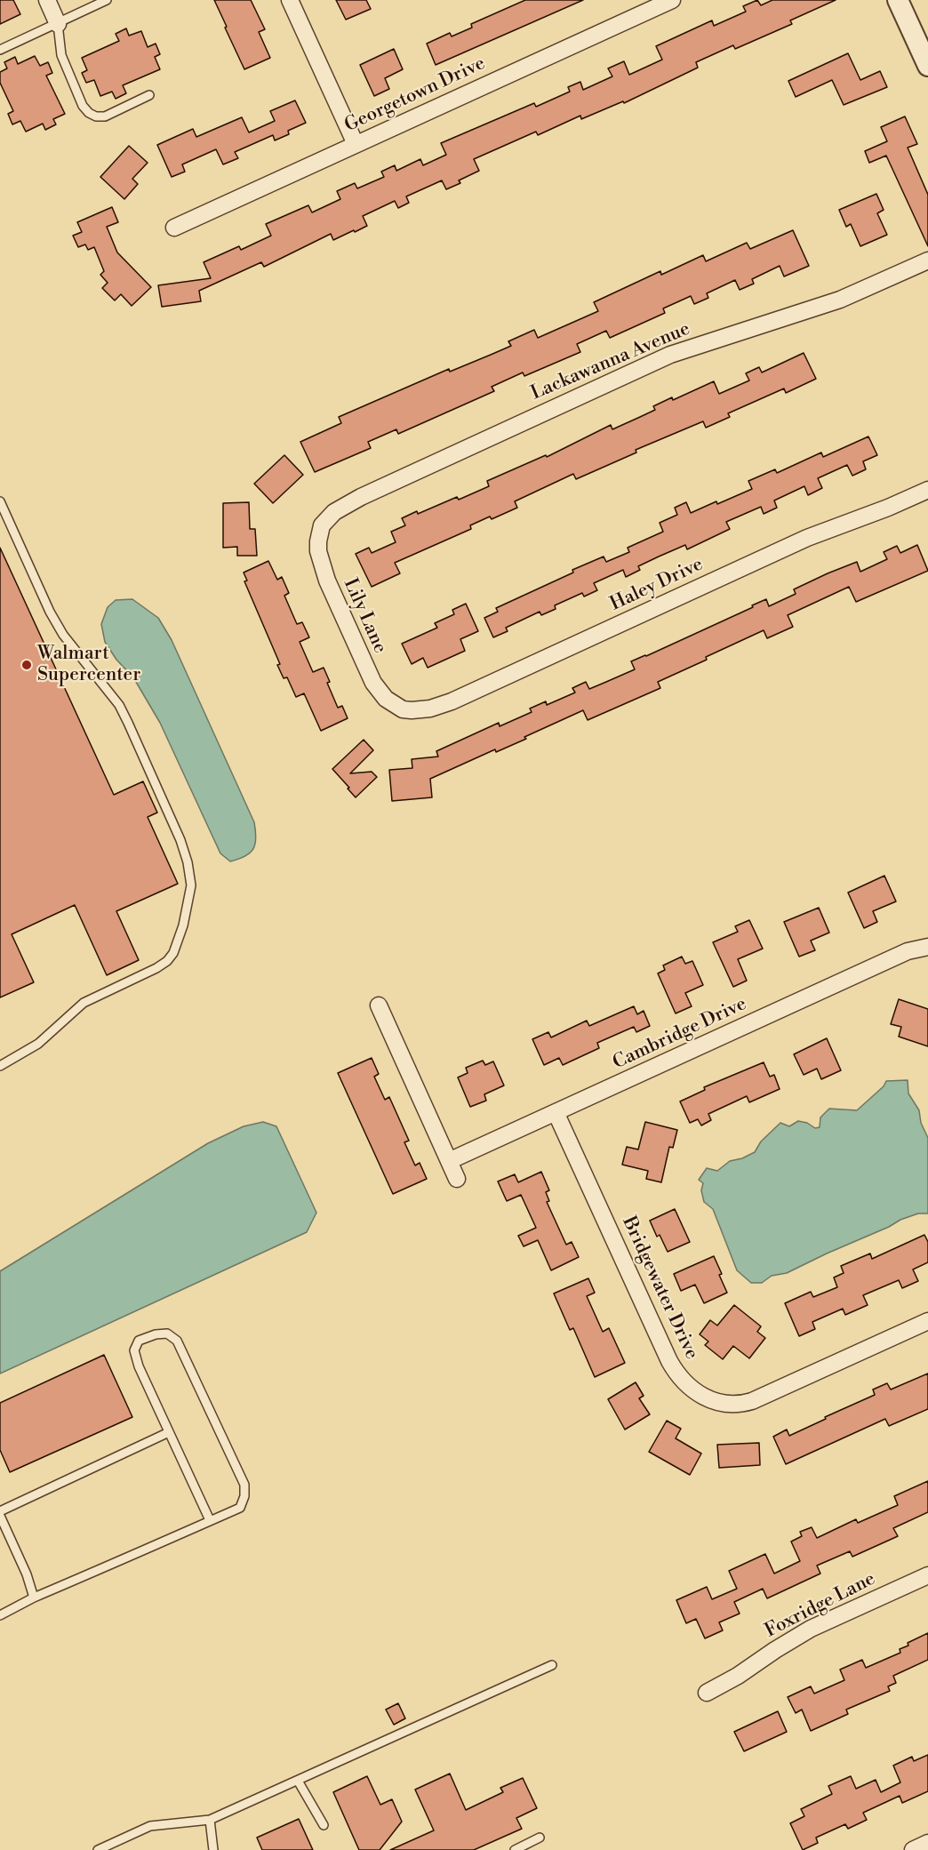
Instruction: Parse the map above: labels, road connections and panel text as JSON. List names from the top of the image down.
{
  "streets": {
    "street": [
      "Georgetown Drive",
      "Lackawanna Avenue",
      "Haley Drive",
      "Lily Lane",
      "Cambridge Drive",
      "Bridgewater Drive",
      "Foxridge Lane"
    ]
  },
  "crossings": [
    ["Lackawanna Avenue", "Lily Lane"],
    ["Haley Drive", "Lily Lane"],
    ["Cambridge Drive", "Bridgewater Drive"]
  ],
  "places": ["Walmart Supercenter"]
}
